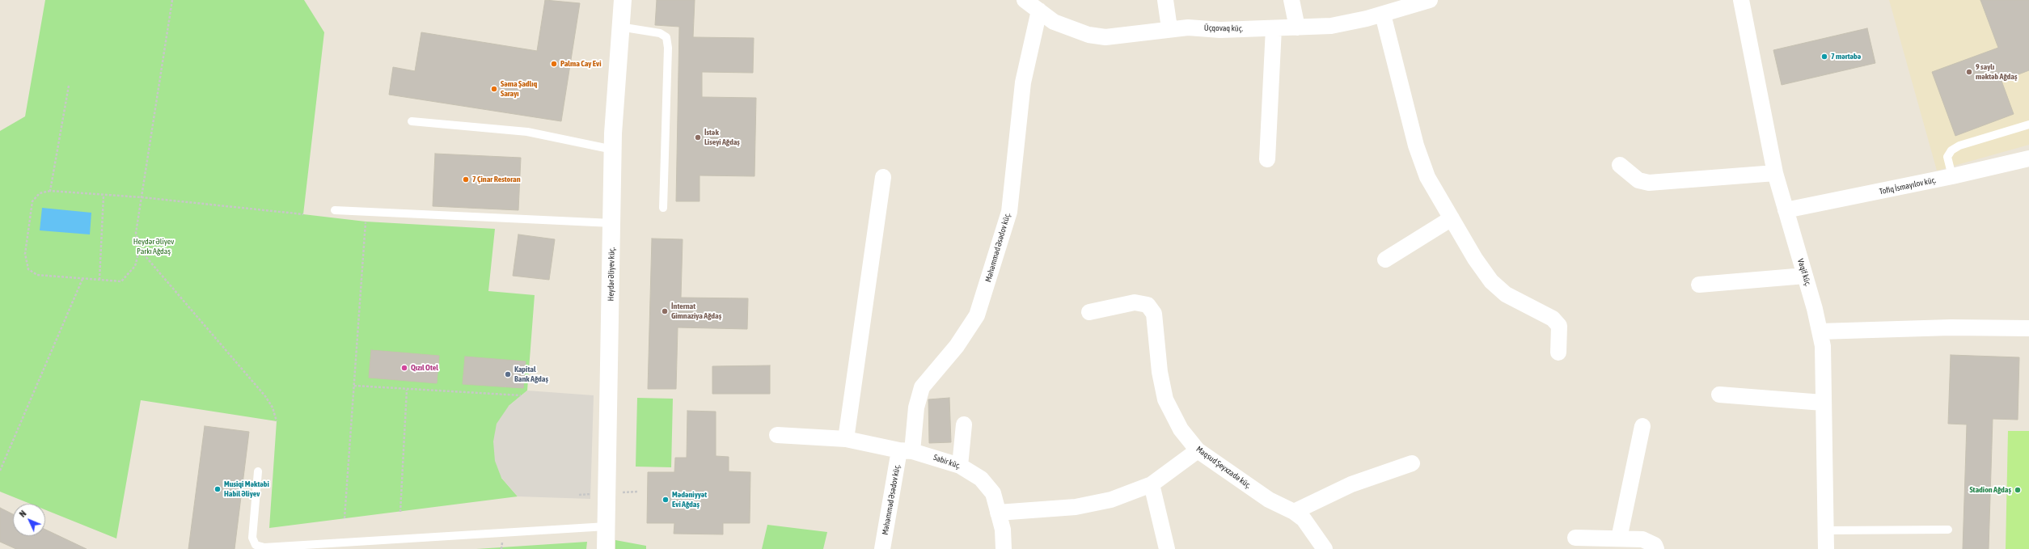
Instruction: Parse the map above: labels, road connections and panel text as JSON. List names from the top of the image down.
{
  "streets": {
    "main road": ["Heydər Əliyev küç."],
    "street": [
      "Üçqovaq küç.",
      "Tofiq İsmayılov küç.",
      "Məhəmməd Əsədov küç.",
      "Vaqif küç.",
      "Sabir küç.",
      "Maqsud Şeyxzadə küç."
    ]
  },
  "crossings": [
    ["Üçqovaq küç.", "Məhəmməd Əsədov küç."],
    ["Tofiq İsmayılov küç.", "Vaqif küç."],
    ["Məhəmməd Əsədov küç.", "Sabir küç."]
  ],
  "parks": ["Heydər Əliyev Parkı Ağdaş"],
  "places": [
    "7 mərtəbə",
    "Palma Cay Evi",
    "9 saylı məktəb Ağdaş",
    "Səma Şadlıq Sarayı",
    "İstək Liseyi Ağdaş",
    "7 Çinar Restoran",
    "İnternat Gimnaziya Ağdaş",
    "Qızıl Otel",
    "Kapital Bank Ağdaş",
    "Musiqi Məktəbi Habil Əliyev",
    "Stadion Ağdaş",
    "Mədəniyyət Evi Ağdaş"
  ],
  "north": "top left"
}
